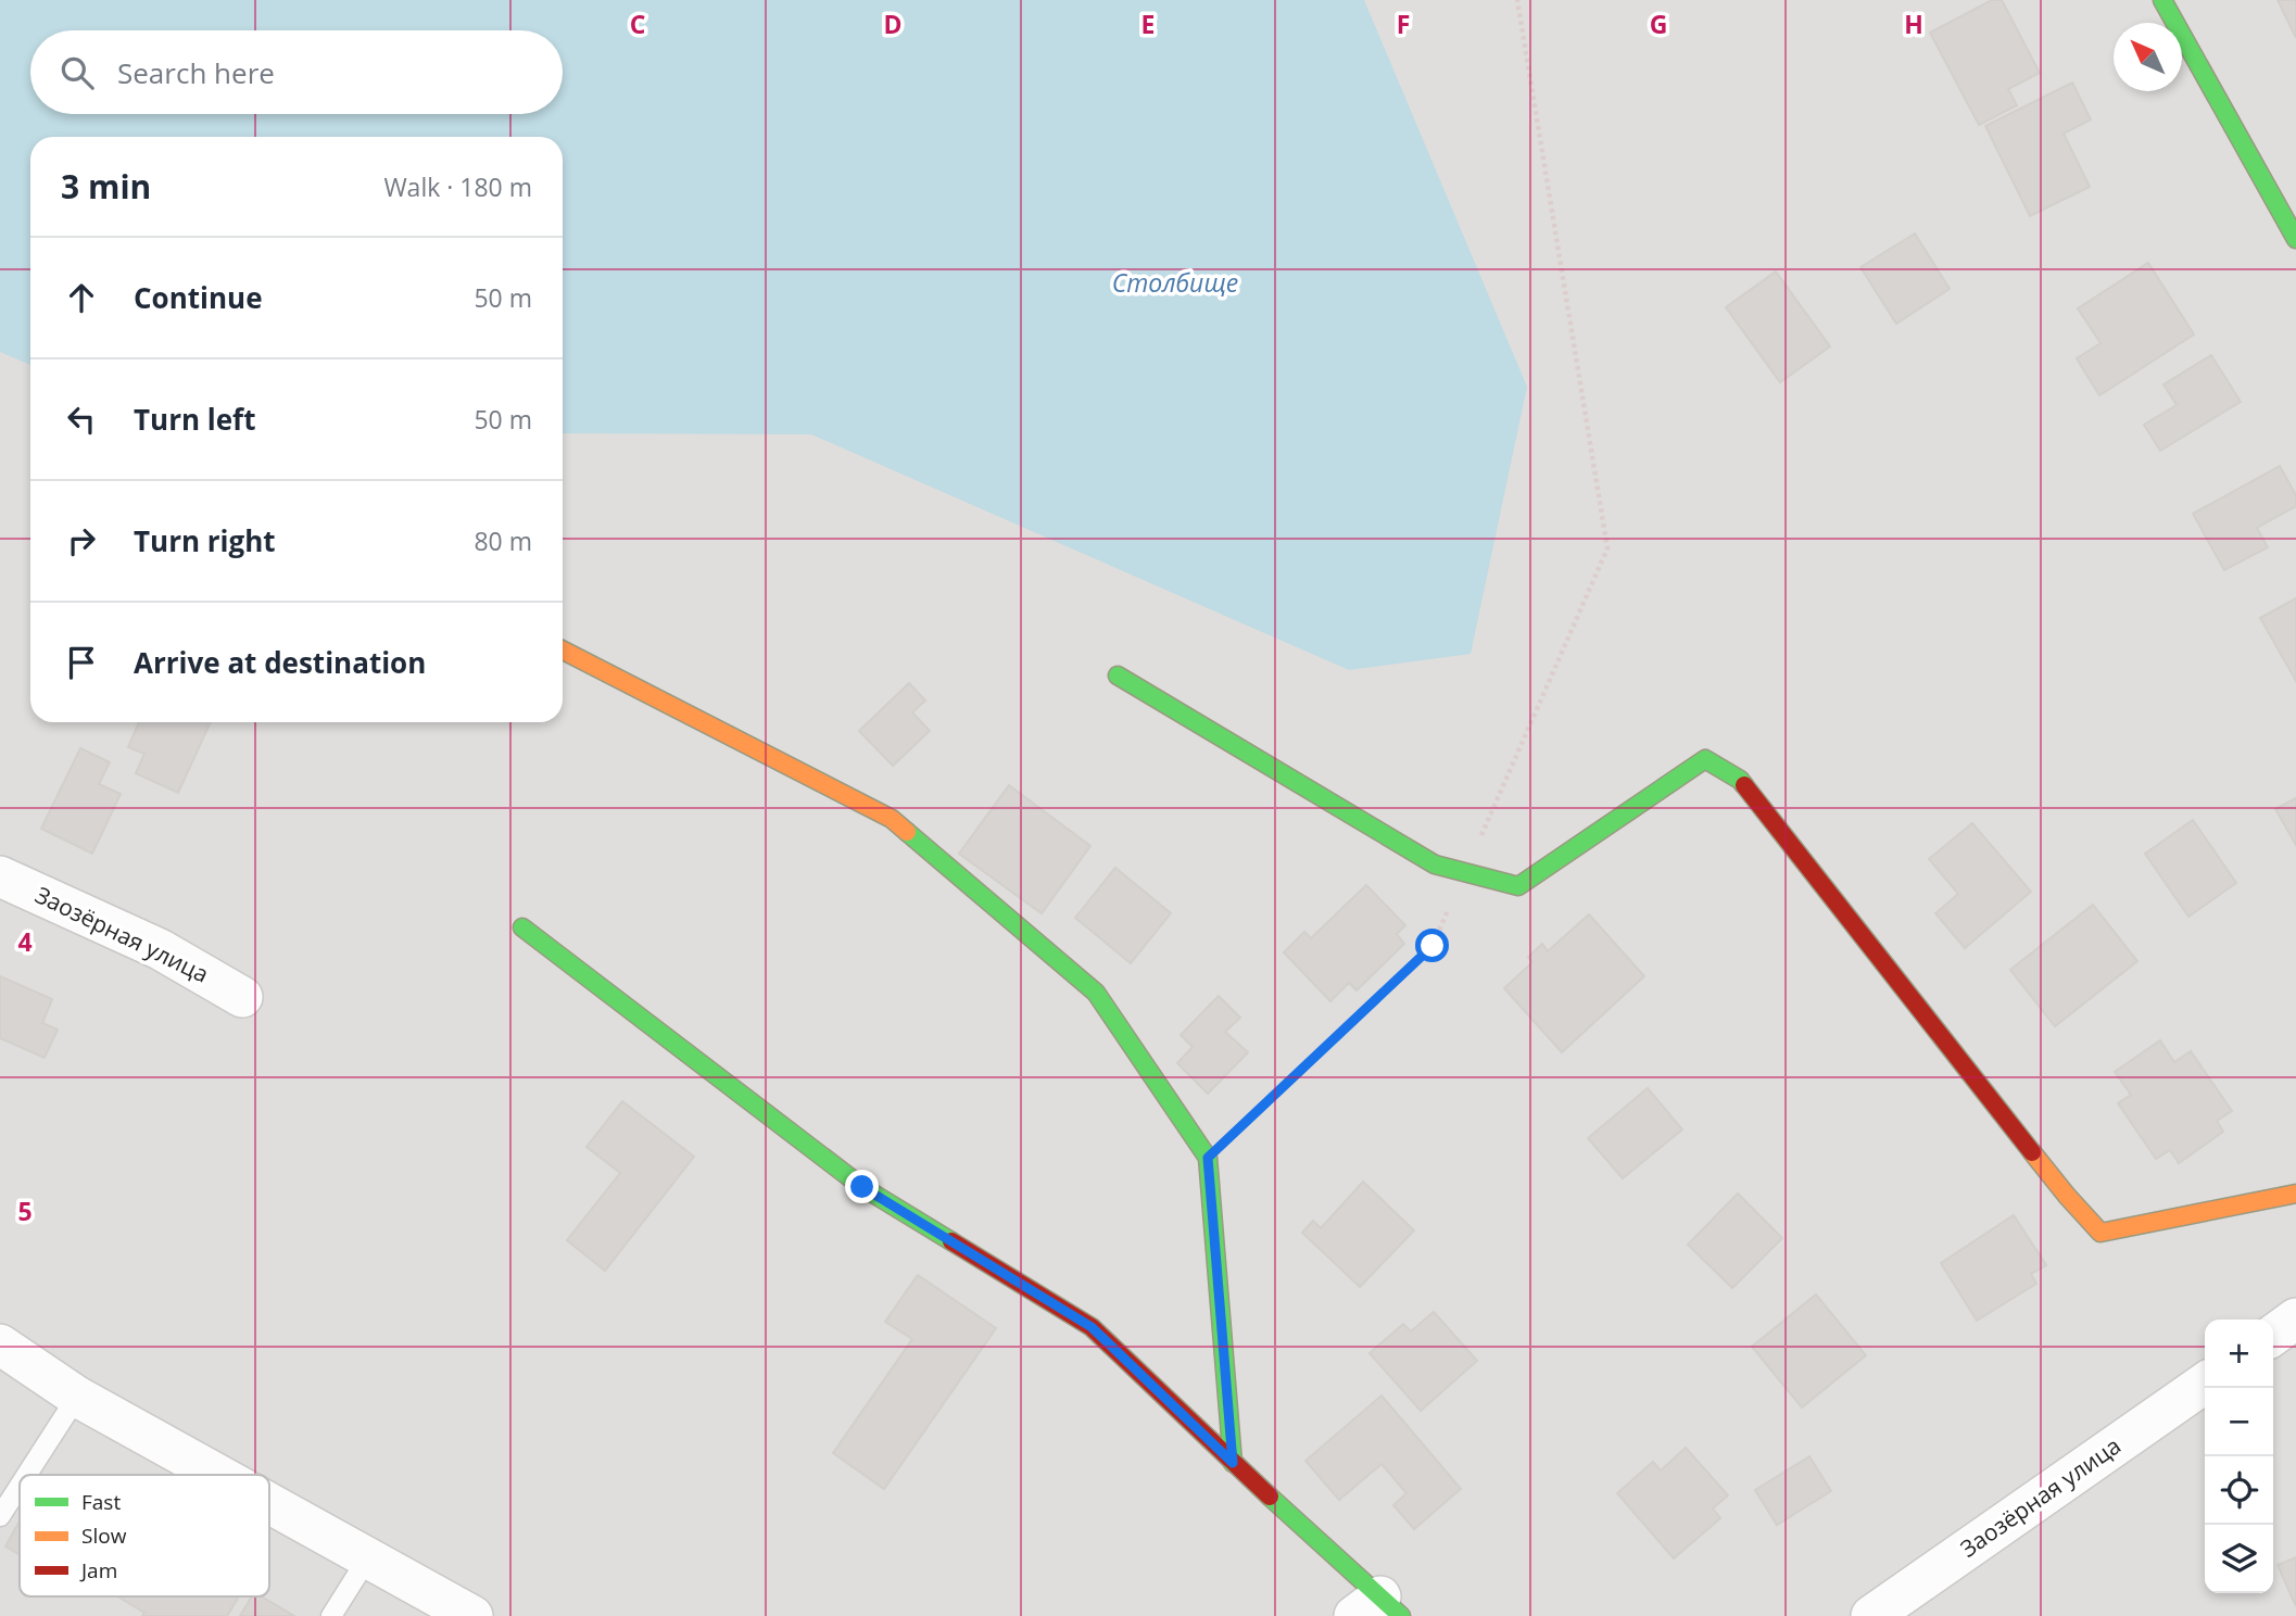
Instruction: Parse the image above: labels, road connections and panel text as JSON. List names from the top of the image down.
{
  "streets": {
    "street": ["Заозёрная улица"]
  },
  "water": ["Столбище"],
  "legend": ["Fast", "Slow", "Jam"],
  "north": "top left",
  "page": {
    "search": "Search here",
    "heading": ["3 min", "Walk · 180 m"],
    "list": [
      ["Continue", "50 m"],
      ["Turn left", "50 m"],
      ["Turn right", "80 m"],
      "Arrive at destination"
    ],
    "map_buttons": ["+", "−"]
  },
  "grid": {
    "columns": [
      "C",
      "D",
      "E",
      "F",
      "G",
      "H"
    ],
    "rows": ["4", "5"]
  }
}
